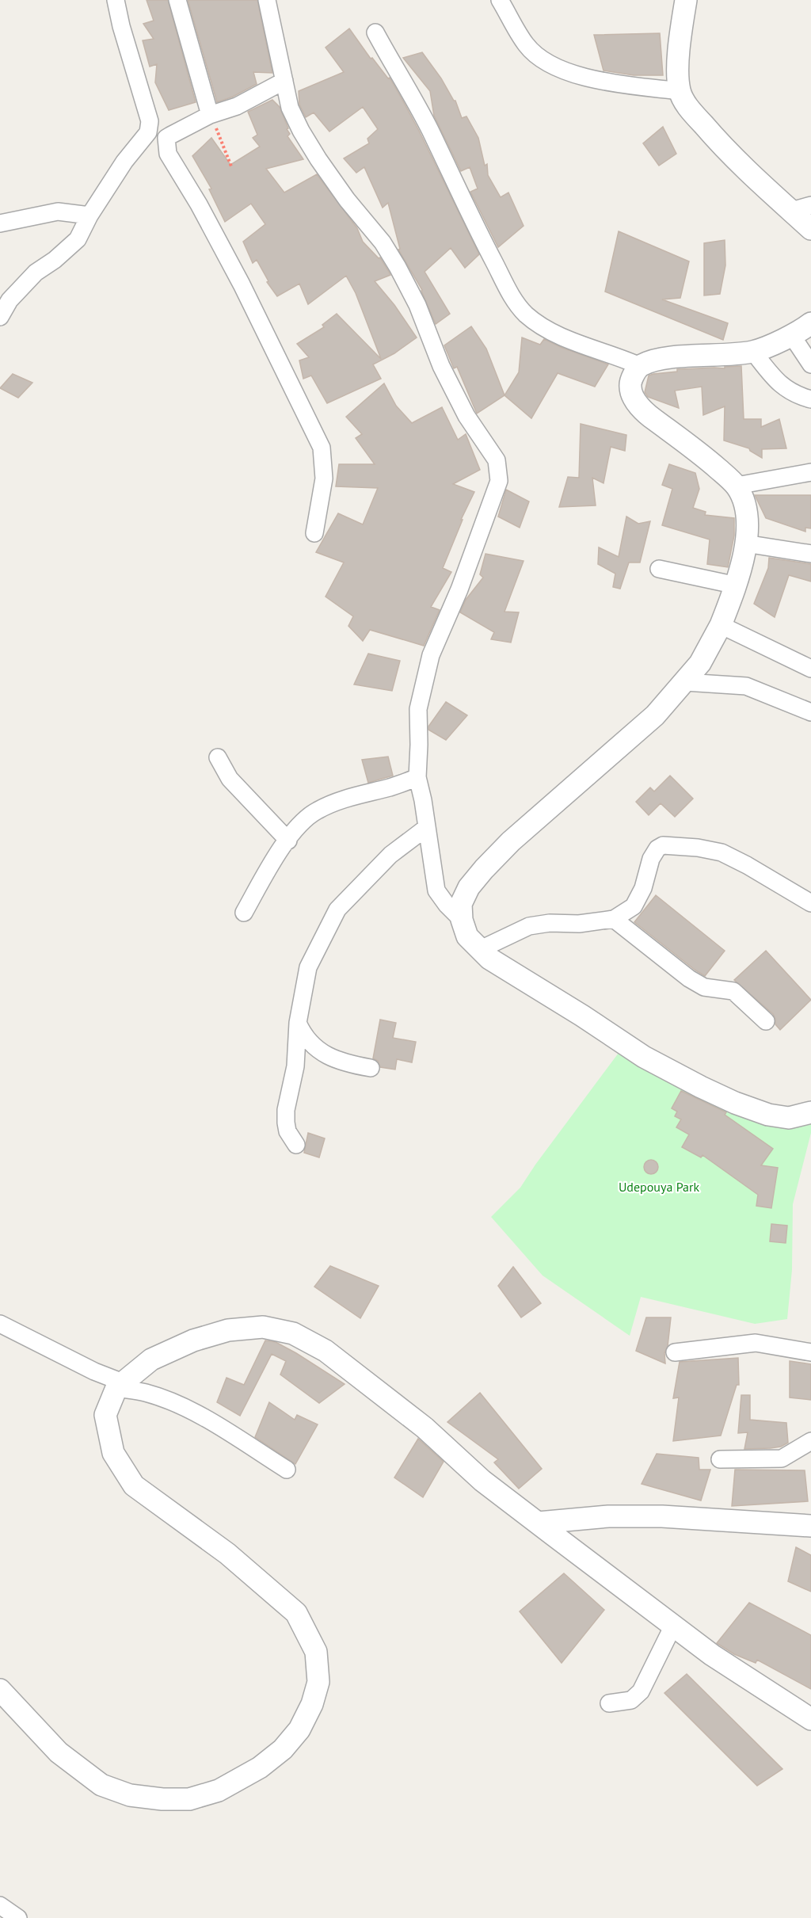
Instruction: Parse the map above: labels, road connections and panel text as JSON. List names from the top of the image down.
{
  "parks": ["Udepouya Park"]
}
